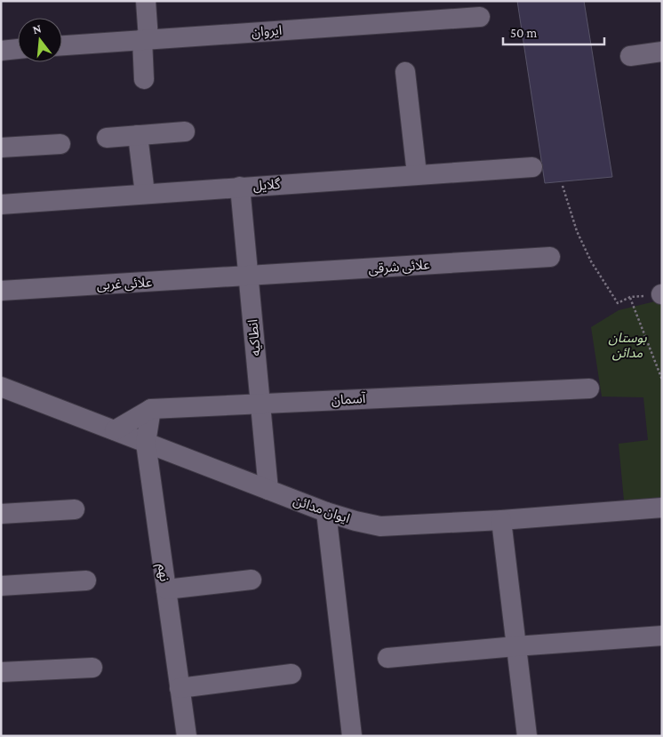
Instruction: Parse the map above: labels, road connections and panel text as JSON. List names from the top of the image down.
{
  "streets": {
    "street": [
      "ایروان",
      "گلایل",
      "علائی شرقی",
      "علائی غربی",
      "انطاکیه",
      "آسمان",
      "ایوان مدائن",
      "نهم"
    ]
  },
  "crossings": [
    ["گلایل", "انطاکیه"],
    ["علائی شرقی", "علائی غربی"],
    ["علائی شرقی", "انطاکیه"],
    ["علائی غربی", "انطاکیه"],
    ["انطاکیه", "آسمان"],
    ["انطاکیه", "ایوان مدائن"],
    ["آسمان", "ایوان مدائن"],
    ["آسمان", "نهم"],
    ["ایوان مدائن", "نهم"]
  ],
  "parks": ["بوستان مدائن"],
  "scale_bar": "50 m",
  "north": "top"
}
